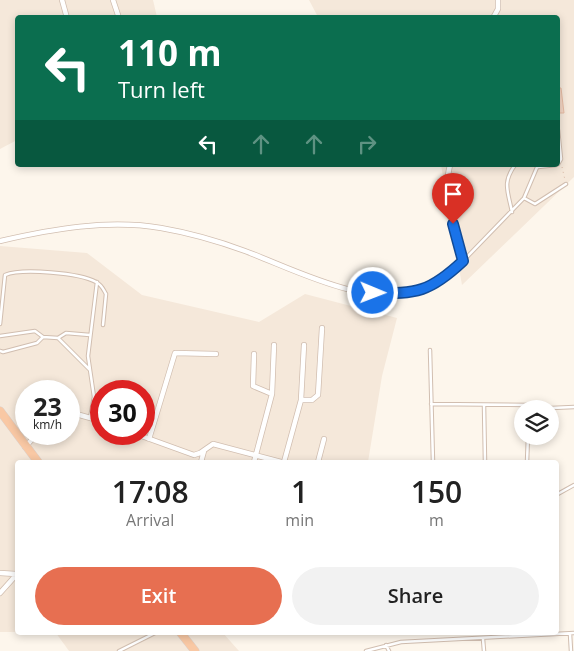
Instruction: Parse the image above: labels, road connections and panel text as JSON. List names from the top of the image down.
{
  "page": {
    "turn": ["110 m", "Turn left"],
    "speed": "23 km/h",
    "limit": "30",
    "eta": [
      "17:08",
      "Arrival",
      "1",
      "min",
      "150",
      "m"
    ],
    "buttons": ["Exit", "Share"]
  }
}
